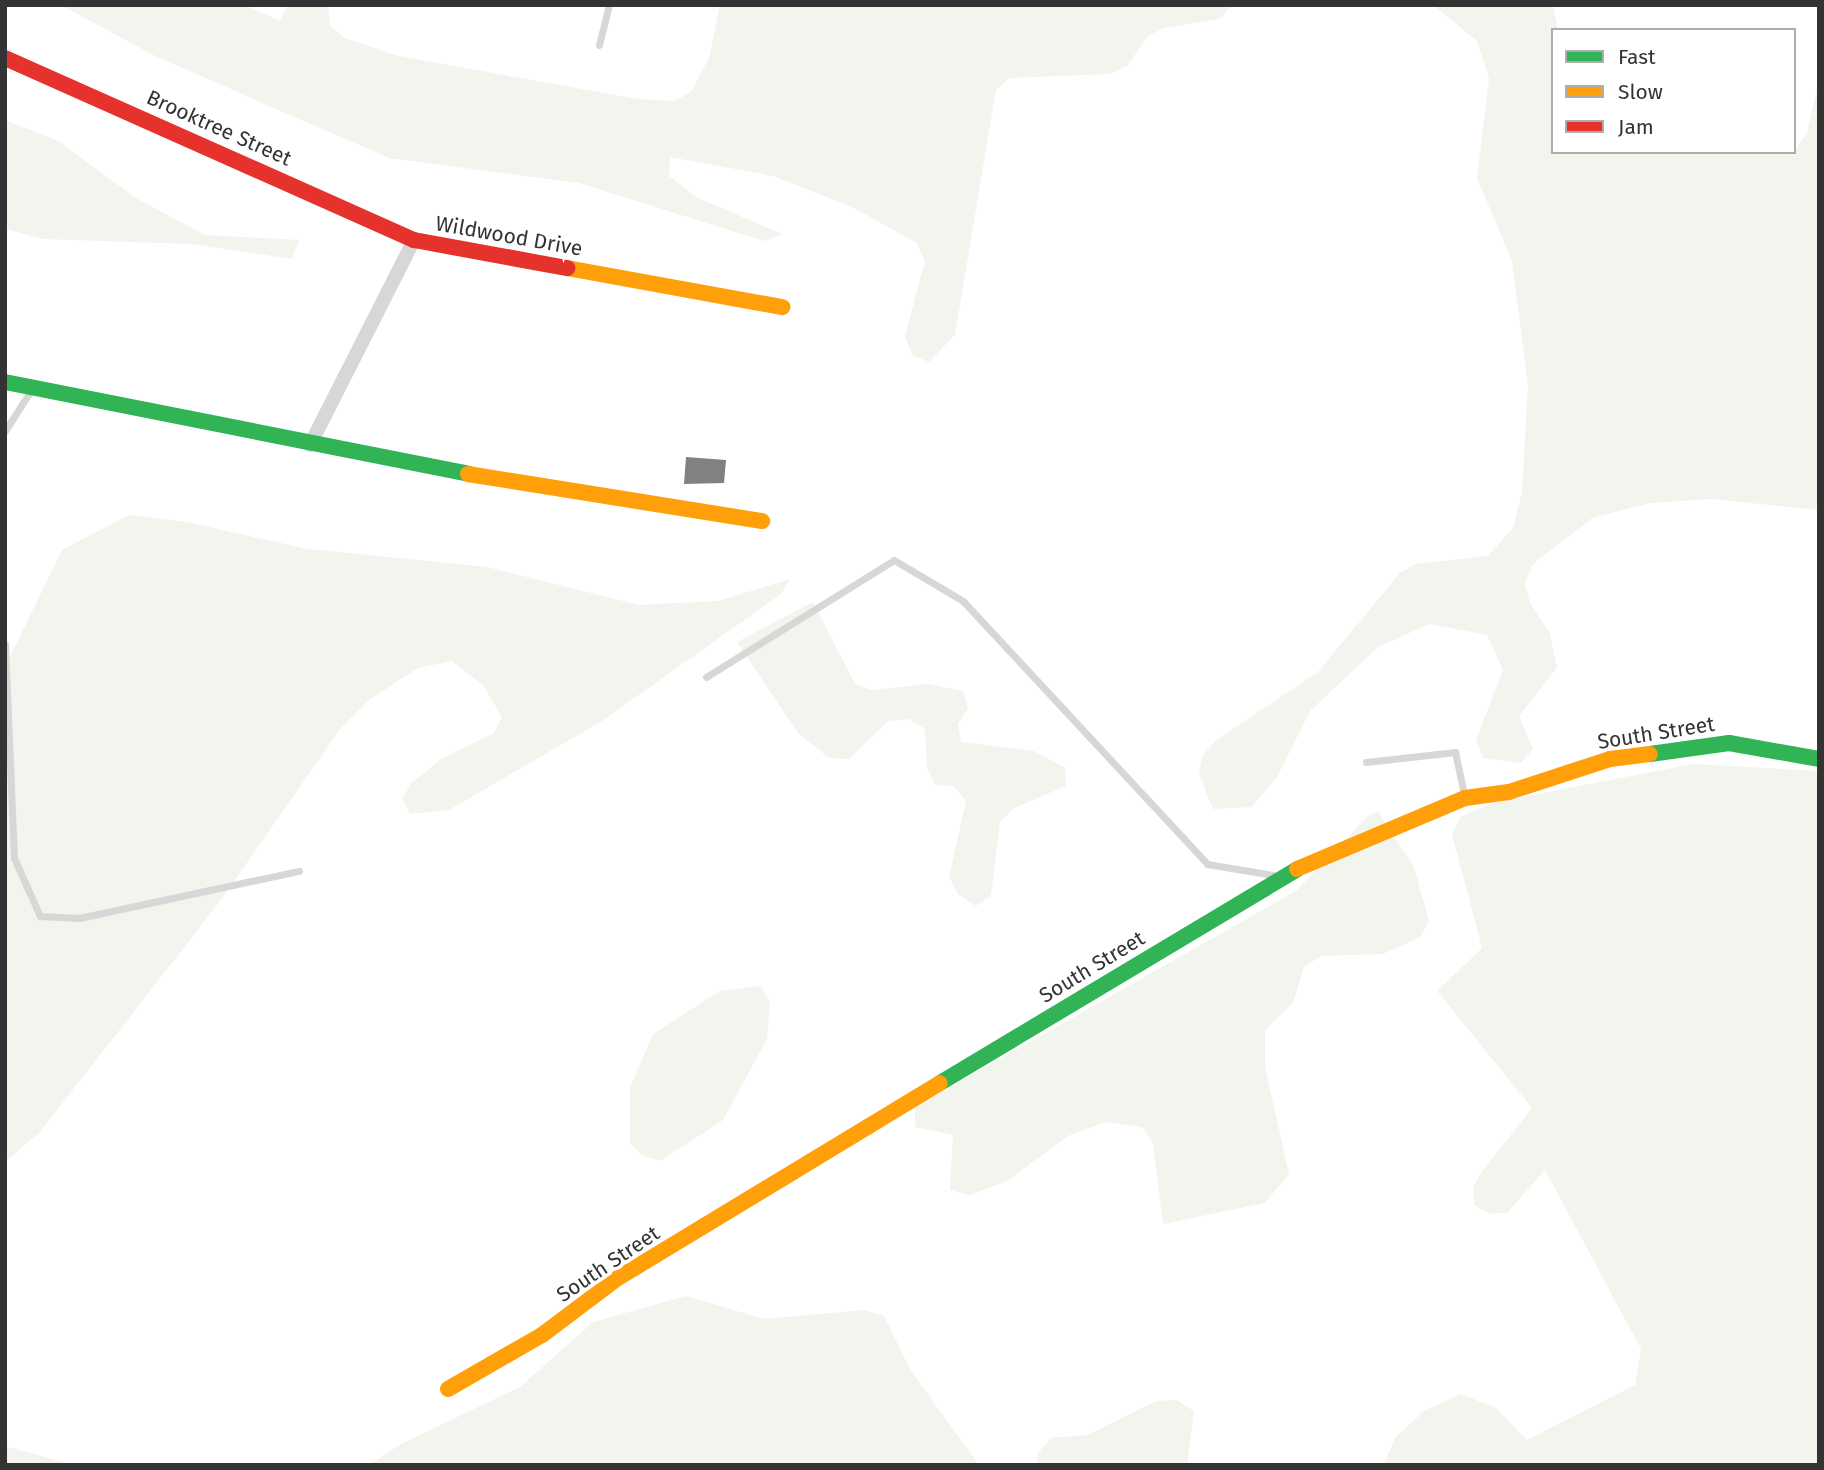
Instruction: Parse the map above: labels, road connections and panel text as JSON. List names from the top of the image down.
{
  "streets": {
    "street": ["Brooktree Street", "Wildwood Drive", "South Street"]
  },
  "crossings": [
    ["Brooktree Street", "Wildwood Drive"]
  ],
  "legend": ["Fast", "Slow", "Jam"]
}
